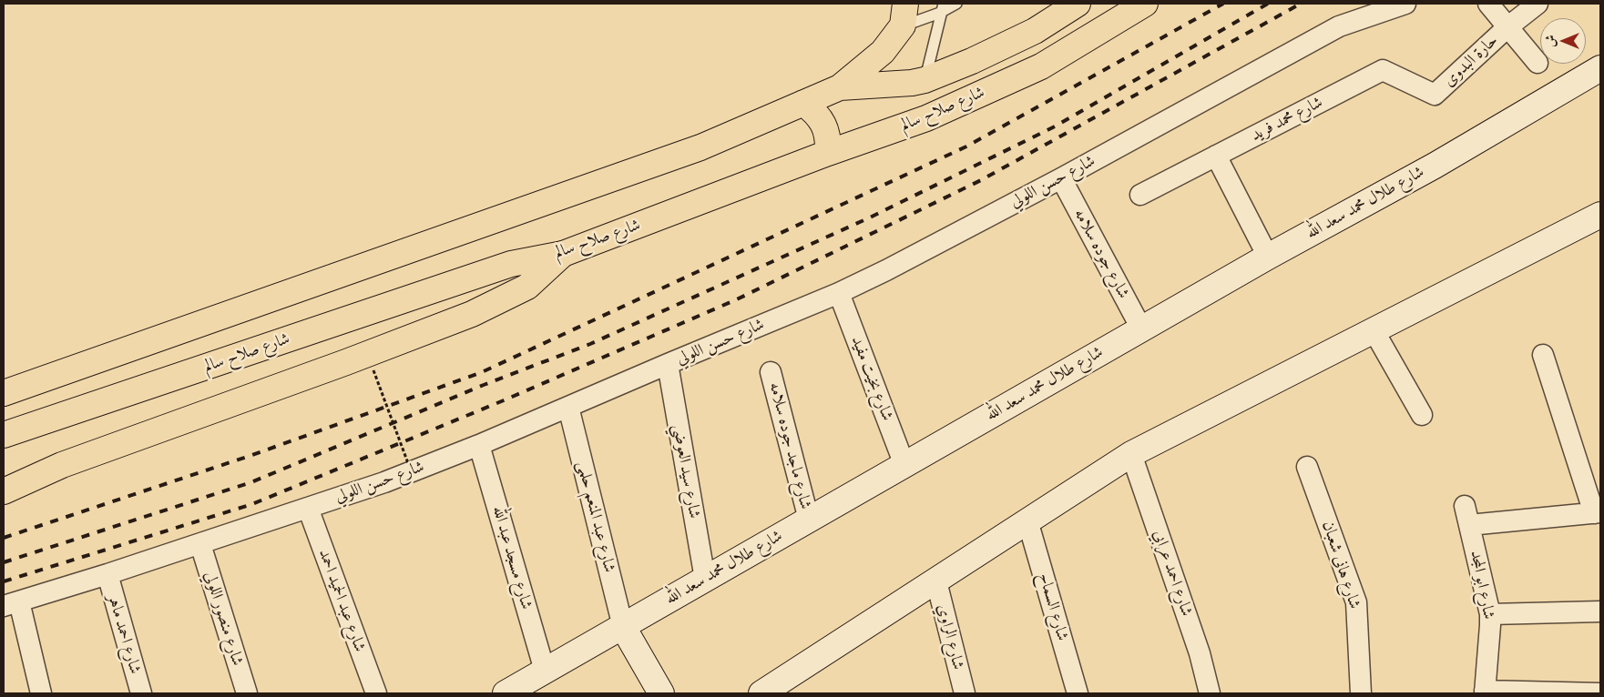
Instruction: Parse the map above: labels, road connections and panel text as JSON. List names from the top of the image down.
{
  "streets": {
    "highway": ["شارع صلاح سالم"],
    "main road": ["شارع طلال محمد سعد الله"],
    "street": [
      "حارة البدوى",
      "شارع محمد فريد",
      "شارع حسن اللولي",
      "شارع جوده سلامه",
      "شارع بخيت مفيد",
      "شارع ماجد جوده سلامه",
      "شارع سيد العوضي",
      "شارع عبد المنعم حلمى",
      "شارع مسجد عبد الله",
      "شارع هانى شعبان",
      "شارع احمد عرابي",
      "شارع ابو المجد",
      "شارع عبد الحميد احمد",
      "شارع السماح",
      "شارع منصور اللولي",
      "شارع احمد ماهر",
      "شارع الراوي"
    ]
  },
  "crossings": [
    ["حارة البدوى", "شارع محمد فريد"],
    ["شارع حسن اللولي", "شارع جوده سلامه"],
    ["شارع حسن اللولي", "شارع بخيت مفيد"],
    ["شارع حسن اللولي", "شارع سيد العوضي"],
    ["شارع حسن اللولي", "شارع عبد المنعم حلمى"],
    ["شارع حسن اللولي", "شارع مسجد عبد الله"],
    ["شارع حسن اللولي", "شارع عبد الحميد احمد"],
    ["شارع حسن اللولي", "شارع منصور اللولي"],
    ["شارع حسن اللولي", "شارع احمد ماهر"],
    ["شارع طلال محمد سعد الله", "شارع جوده سلامه"],
    ["شارع طلال محمد سعد الله", "شارع بخيت مفيد"],
    ["شارع طلال محمد سعد الله", "شارع ماجد جوده سلامه"],
    ["شارع طلال محمد سعد الله", "شارع سيد العوضي"],
    ["شارع طلال محمد سعد الله", "شارع عبد المنعم حلمى"],
    ["شارع طلال محمد سعد الله", "شارع مسجد عبد الله"]
  ],
  "north": "left"
}
